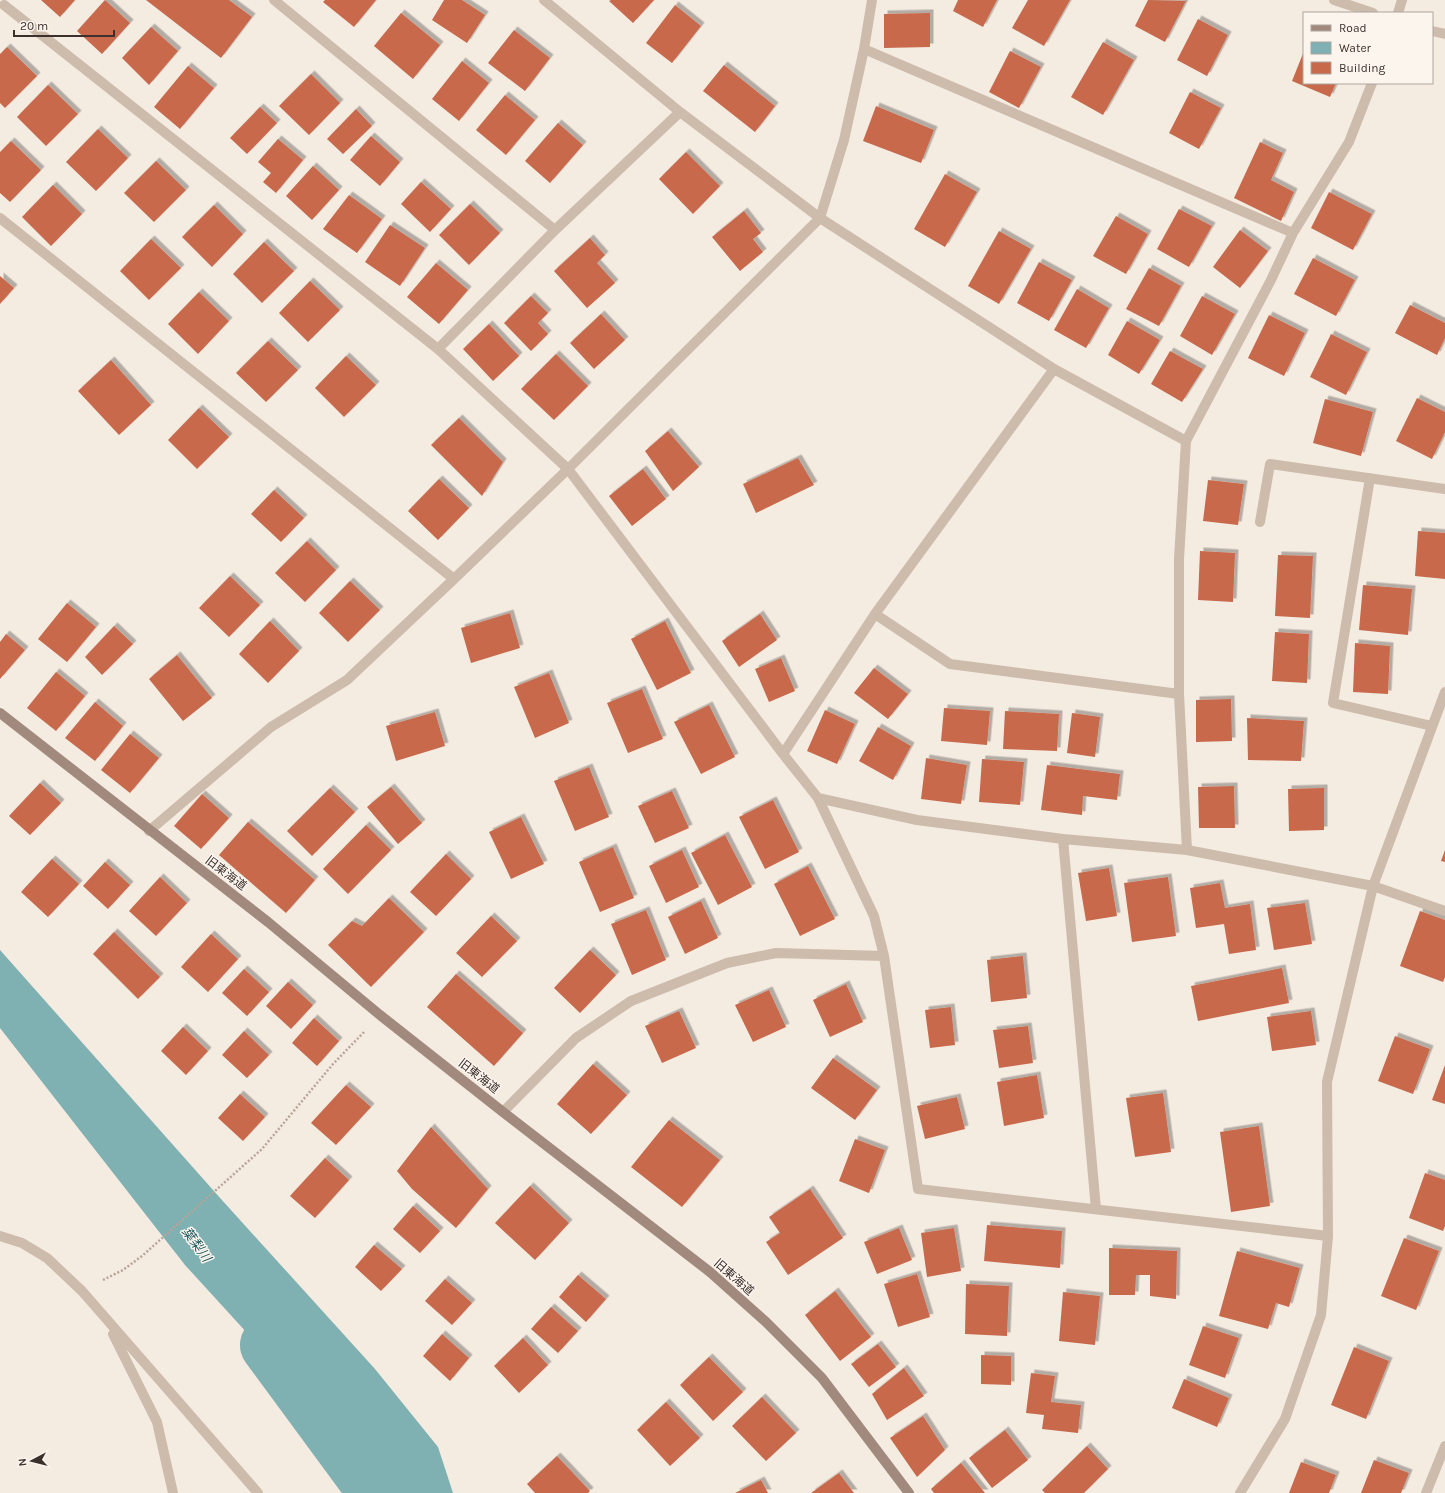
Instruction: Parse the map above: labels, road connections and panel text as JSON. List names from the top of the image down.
{
  "streets": {
    "main road": ["旧東海道"]
  },
  "water": ["葉梨川"],
  "legend": ["Road", "Water", "Building"],
  "scale_bar": "20 m",
  "north": "left"
}
